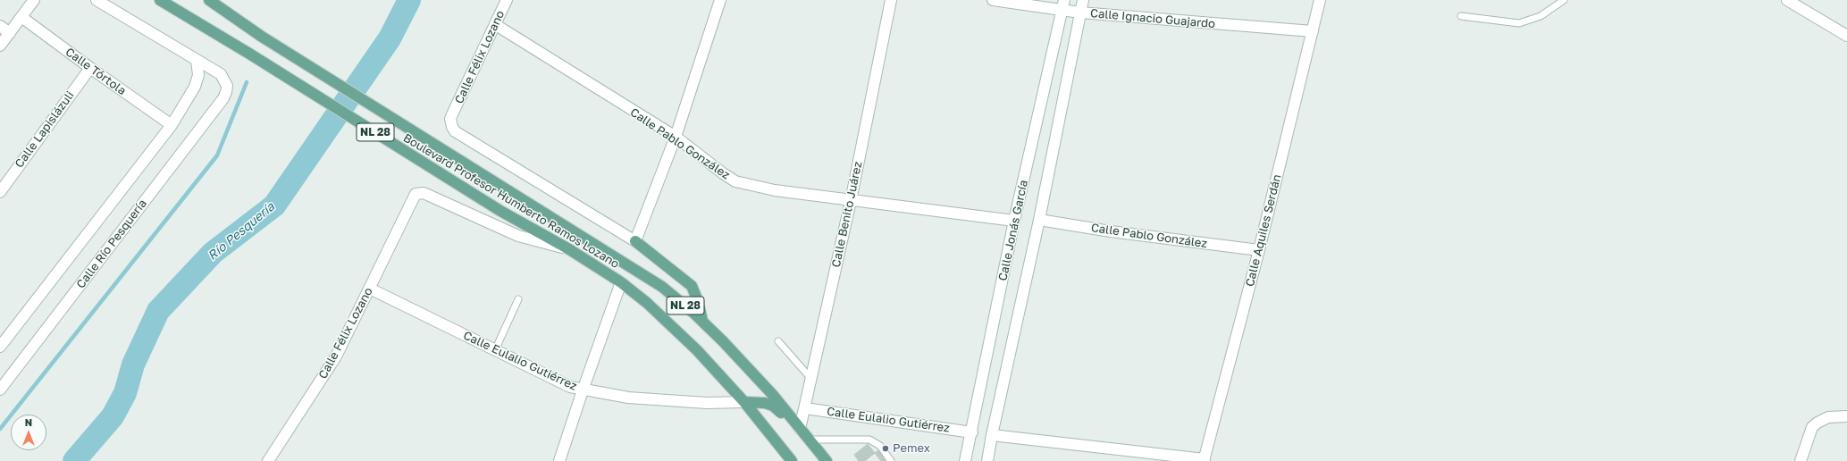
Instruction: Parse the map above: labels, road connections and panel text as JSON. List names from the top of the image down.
{
  "streets": {
    "main road": ["NL 28", "Boulevard Profesor Humberto Ramos Lozano"],
    "street": [
      "Calle Ignacio Guajardo",
      "Calle Félix Lozano",
      "Calle Tórtola",
      "Calle Lapislázuli",
      "Calle Pablo González",
      "Calle Benito Juárez",
      "Calle Jonás García",
      "Calle Aquiles Serdán",
      "Calle Río Pesquería",
      "Calle Eulalio Gutiérrez"
    ]
  },
  "crossings": [
    ["Calle Ignacio Guajardo", "Calle Jonás García"],
    ["Calle Ignacio Guajardo", "Calle Aquiles Serdán"],
    ["Calle Félix Lozano", "Calle Pablo González"],
    ["Calle Félix Lozano", "Boulevard Profesor Humberto Ramos Lozano"],
    ["Calle Félix Lozano", "Calle Eulalio Gutiérrez"],
    ["Calle Tórtola", "Calle Lapislázuli"],
    ["Calle Pablo González", "Calle Benito Juárez"],
    ["Calle Pablo González", "Calle Jonás García"],
    ["Calle Pablo González", "Calle Aquiles Serdán"],
    ["Boulevard Profesor Humberto Ramos Lozano", "Calle Benito Juárez"],
    ["Boulevard Profesor Humberto Ramos Lozano", "Calle Eulalio Gutiérrez"],
    ["Calle Benito Juárez", "Calle Eulalio Gutiérrez"],
    ["Calle Jonás García", "Calle Eulalio Gutiérrez"]
  ],
  "water": ["Río Pesquería"],
  "places": ["Pemex"],
  "north": "top"
}
